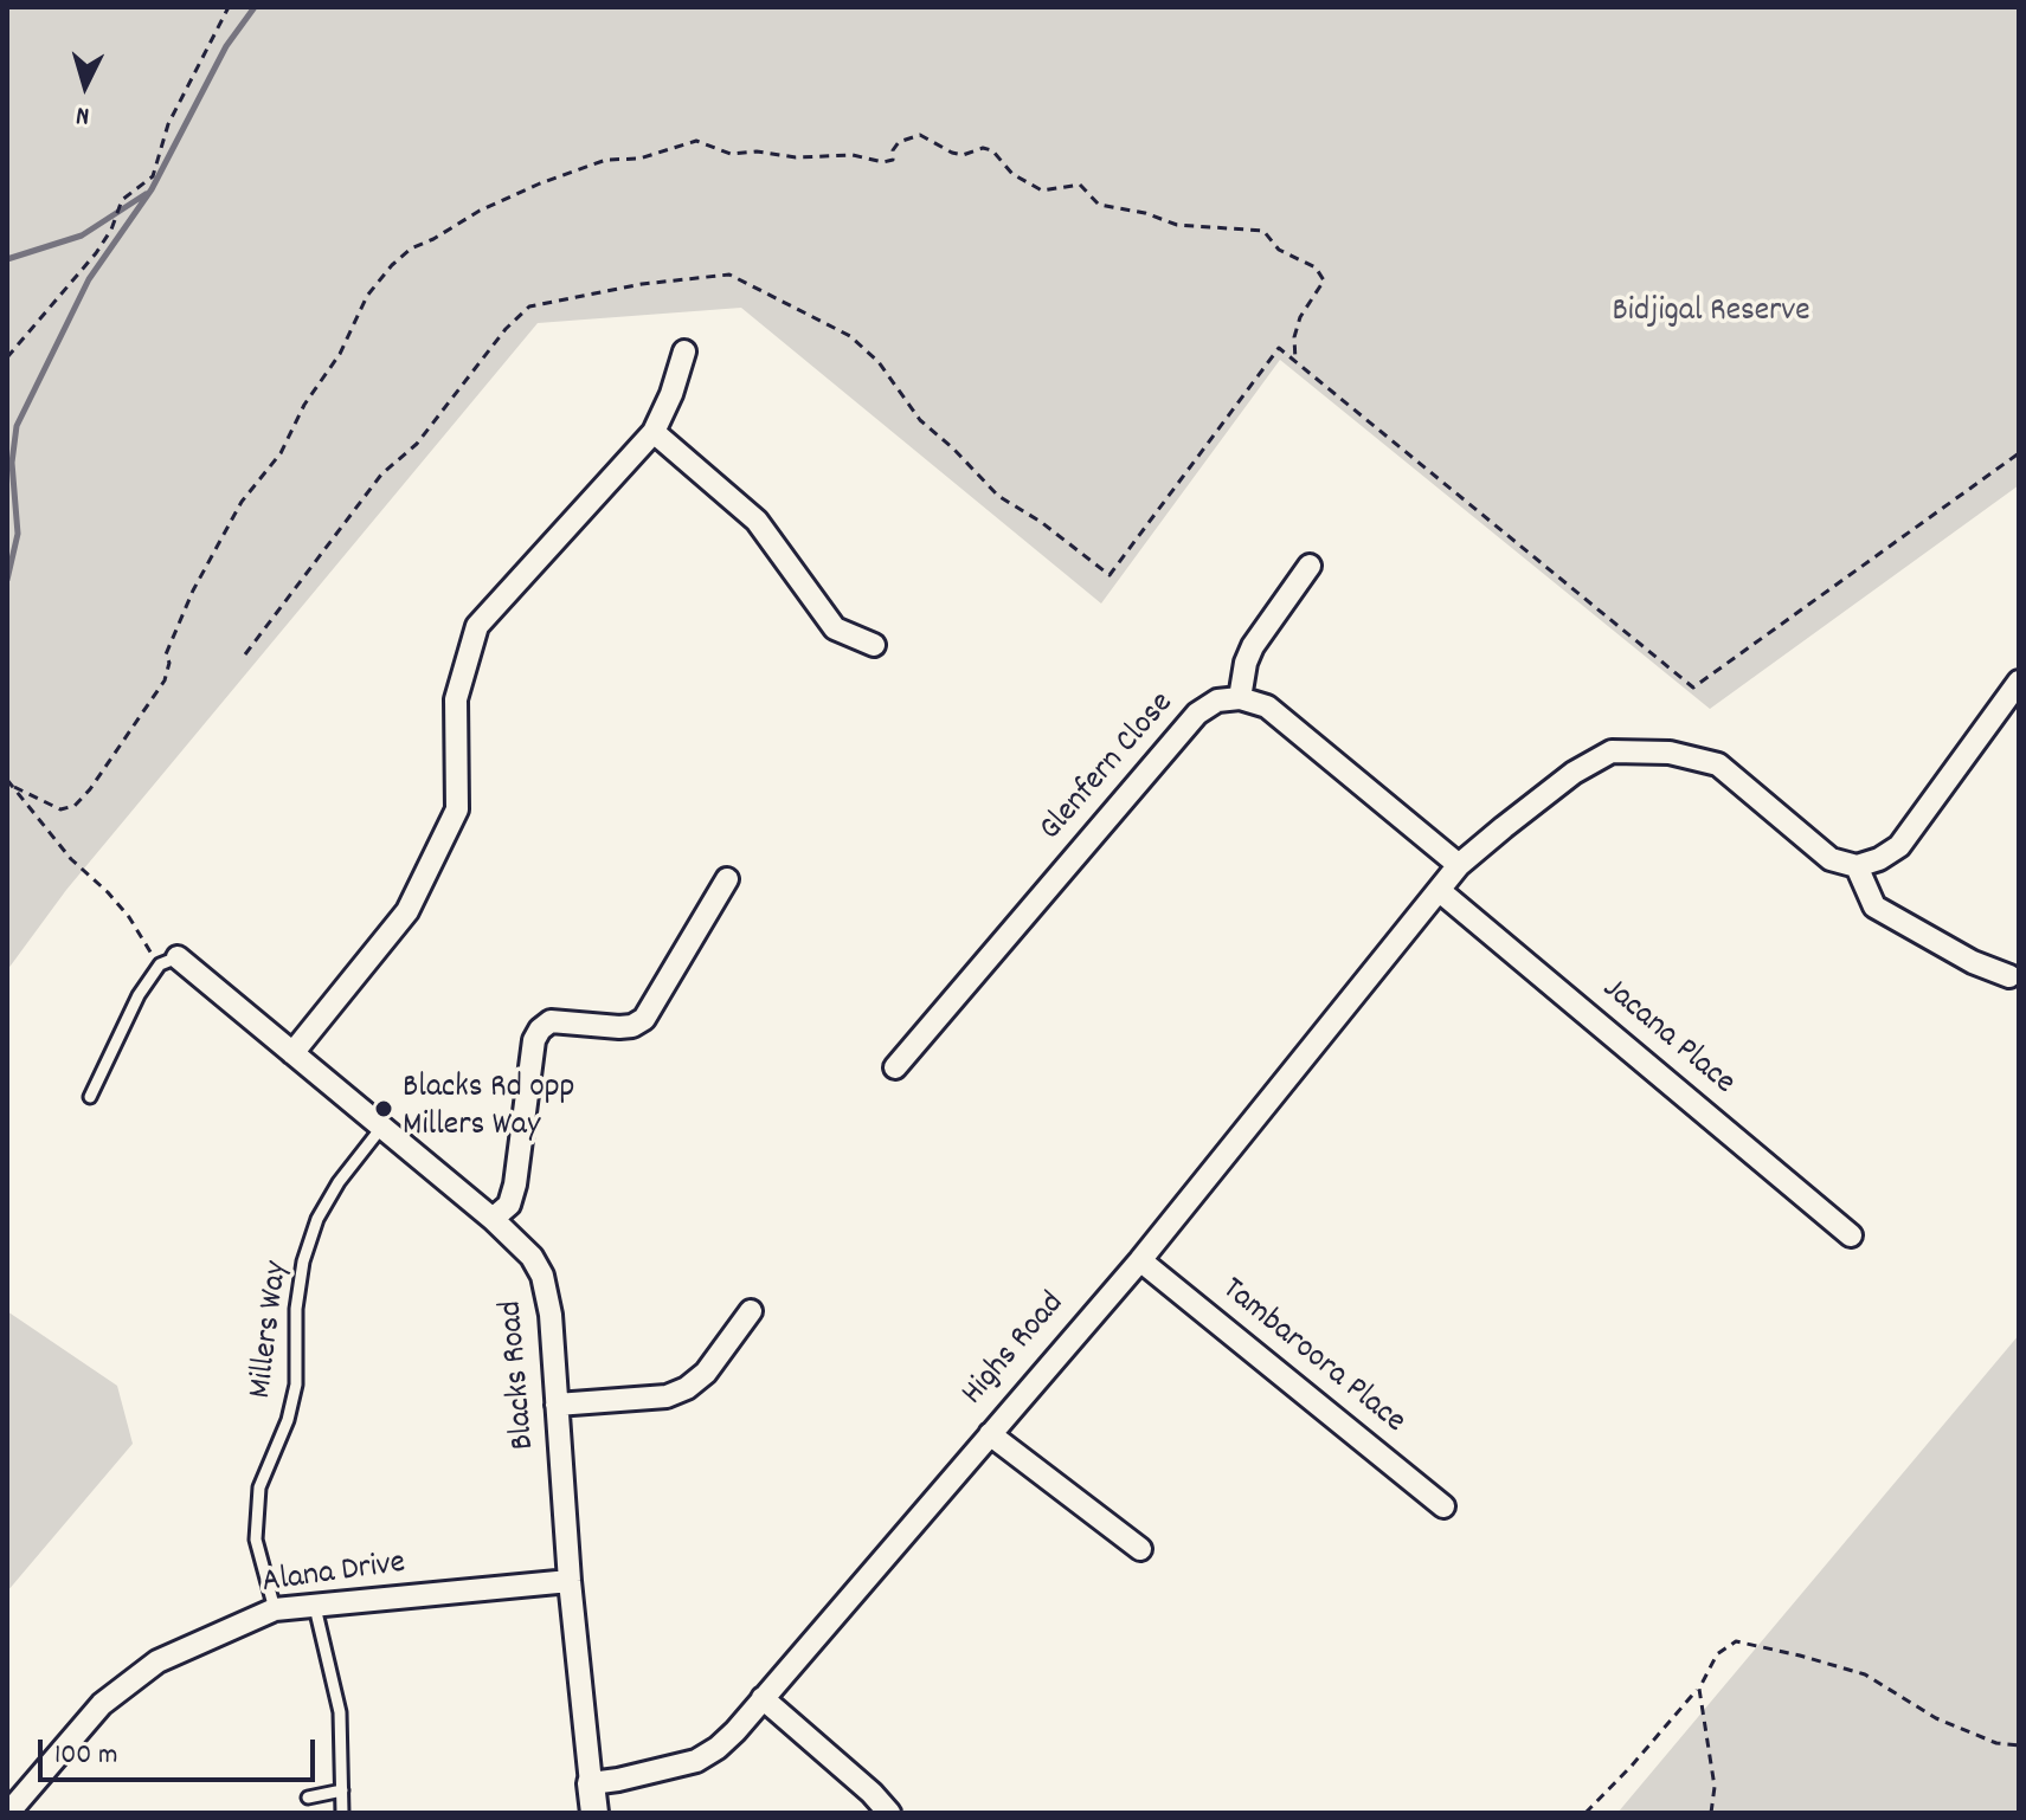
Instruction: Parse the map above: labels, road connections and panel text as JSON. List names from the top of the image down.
{
  "streets": {
    "street": [
      "Glenfern Close",
      "Jacana Place",
      "Highs Road",
      "Tambaroora Place",
      "Blacks Road",
      "Alana Drive"
    ],
    "lane": ["Millers Way"]
  },
  "crossings": [
    ["Jacana Place", "Highs Road"],
    ["Millers Way", "Blacks Road"],
    ["Millers Way", "Alana Drive"],
    ["Highs Road", "Tambaroora Place"],
    ["Highs Road", "Blacks Road"],
    ["Blacks Road", "Alana Drive"]
  ],
  "parks": ["Bidjigal Reserve"],
  "places": ["Blacks Rd opp Millers Way"],
  "scale_bar": "100 m",
  "north": "bottom"
}
